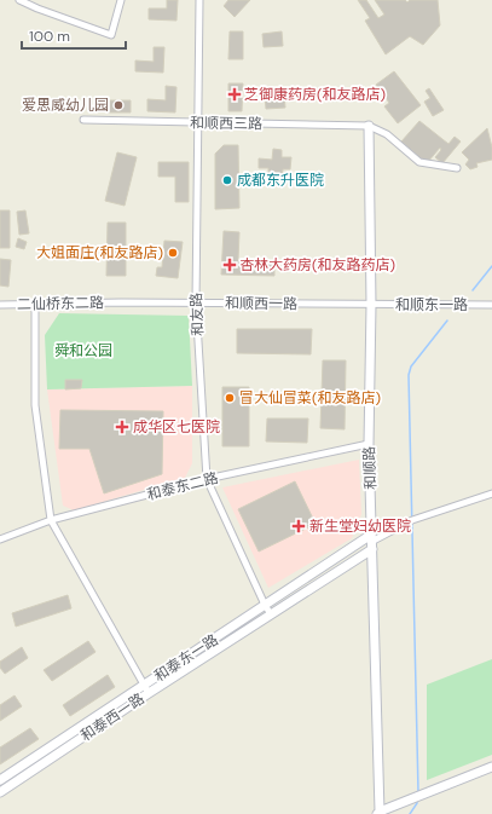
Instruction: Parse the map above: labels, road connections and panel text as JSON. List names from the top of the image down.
{
  "streets": {
    "street": [
      "和顺西三路",
      "二仙桥东二路",
      "和顺西一路",
      "和顺东一路",
      "和友路",
      "和顺路",
      "和泰东二路",
      "和泰东一路",
      "和泰西一路"
    ]
  },
  "crossings": [
    ["和顺西三路", "和友路"],
    ["和顺西三路", "和顺路"],
    ["二仙桥东二路", "和顺西一路"],
    ["和顺西一路", "和顺东一路"],
    ["和顺西一路", "和友路"],
    ["和顺西一路", "和顺路"],
    ["和顺东一路", "和顺路"],
    ["和友路", "和泰东二路"],
    ["和友路", "和泰东一路"],
    ["和友路", "和泰西一路"],
    ["和顺路", "和泰东二路"],
    ["和顺路", "和泰东一路"],
    ["和顺路", "和泰西一路"],
    ["和泰东一路", "和泰西一路"]
  ],
  "parks": ["舜和公园"],
  "places": {
    "health": [
      "芝御康药房(和友路店)",
      "杏林大药房(和友路药店)",
      "成华区七医院",
      "新生堂妇幼医院"
    ],
    "other": [
      "爱思威幼儿园",
      "成都东升医院",
      "大姐面庄(和友路店)",
      "冒大仙冒菜(和友路店)"
    ]
  },
  "scale_bar": "100 m"
}
